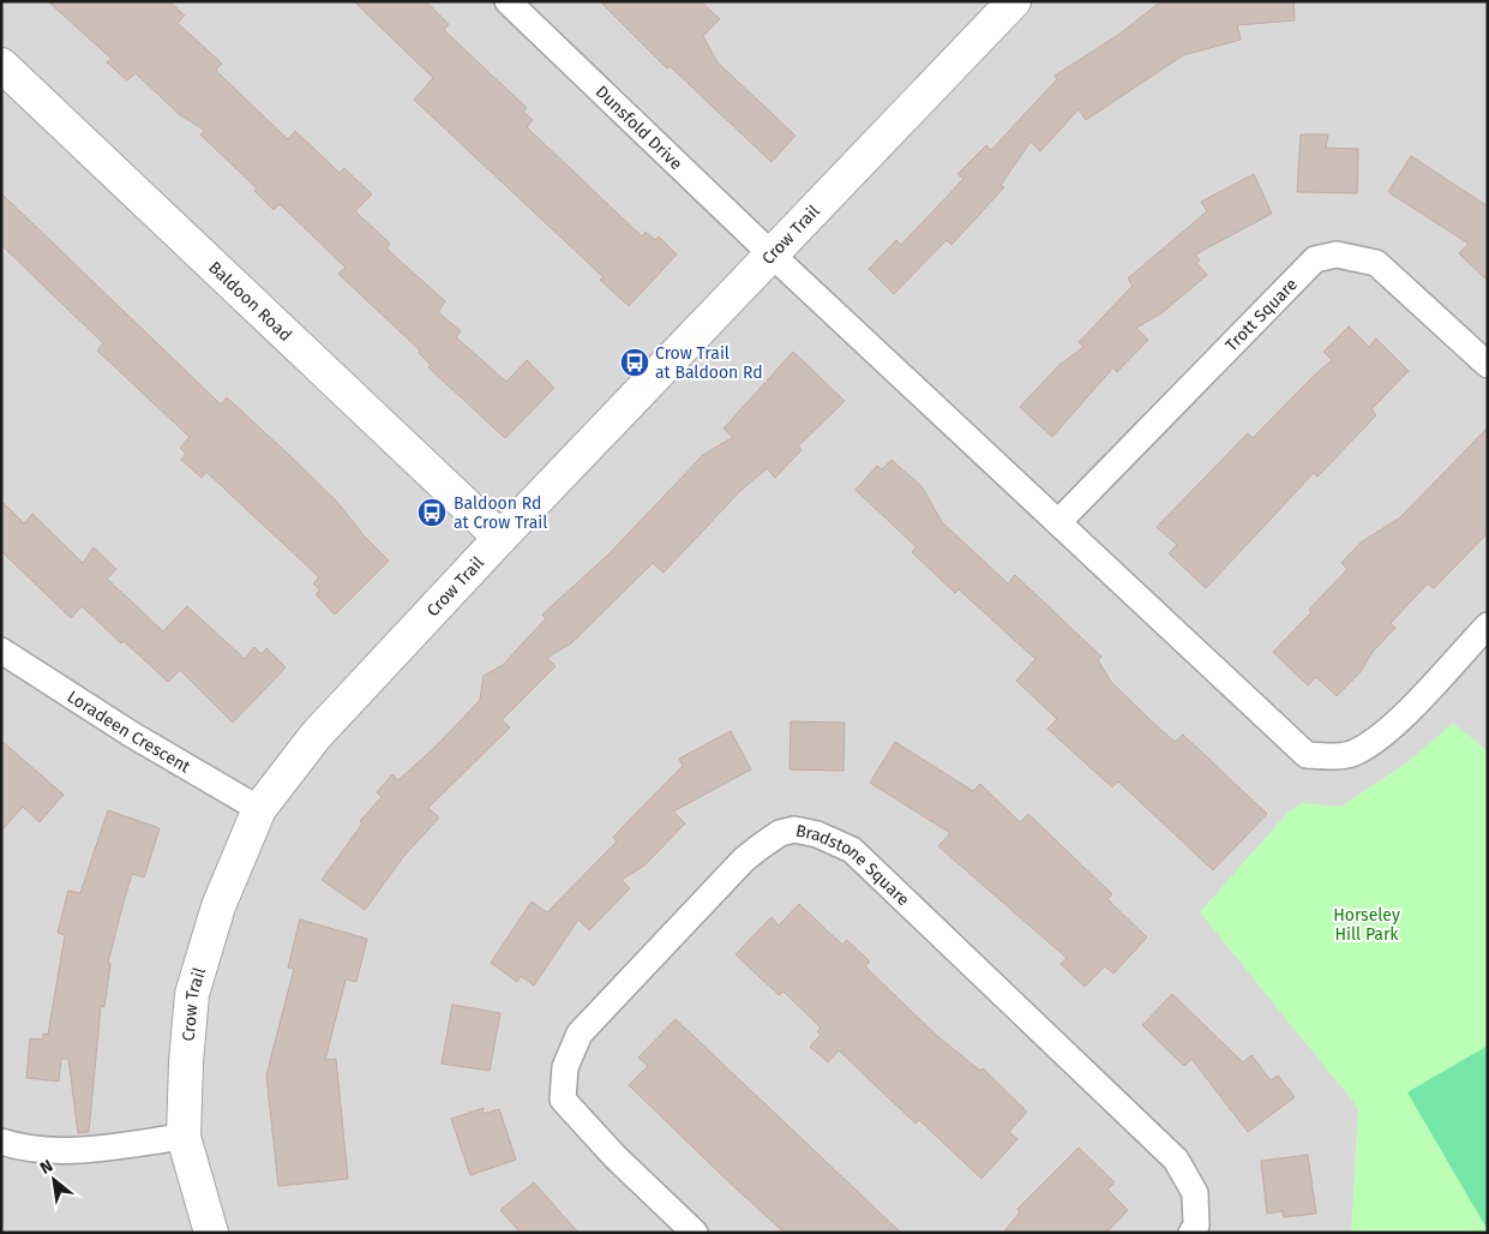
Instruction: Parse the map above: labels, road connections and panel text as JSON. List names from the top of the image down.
{
  "streets": {
    "street": [
      "Dunsfold Drive",
      "Crow Trail",
      "Baldoon Road",
      "Trott Square",
      "Loradeen Crescent",
      "Bradstone Square"
    ]
  },
  "crossings": [
    ["Dunsfold Drive", "Crow Trail"],
    ["Crow Trail", "Baldoon Road"],
    ["Crow Trail", "Loradeen Crescent"]
  ],
  "parks": ["Horseley Hill Park"],
  "places": {
    "bus stop": ["Crow Trail at Baldoon Rd", "Baldoon Rd at Crow Trail"]
  },
  "north": "top left"
}
